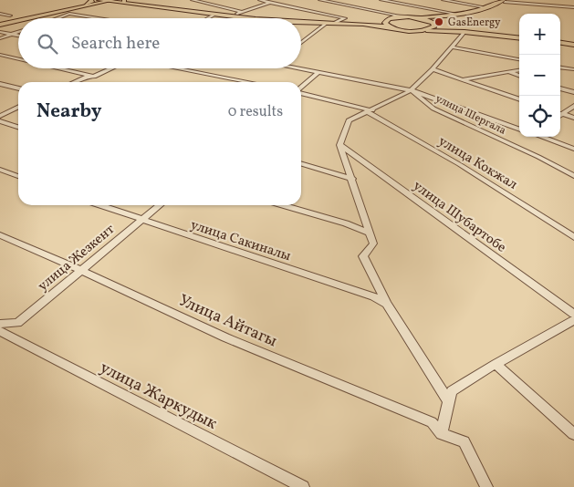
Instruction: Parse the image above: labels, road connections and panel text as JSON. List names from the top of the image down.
{
  "streets": {
    "street": [
      "улица Шергала",
      "улица Кокжал",
      "улица Шубартобе",
      "улица Сакиналы",
      "улица Жезкент",
      "Улица Айтагы",
      "улица Жаркудык"
    ]
  },
  "crossings": [
    ["улица Сакиналы", "улица Жезкент"],
    ["улица Жезкент", "Улица Айтагы"]
  ],
  "places": ["GasEnergy"],
  "page": {
    "map_buttons": ["+", "−"],
    "search": "Search here",
    "heading": ["Nearby", "0 results"]
  }
}
